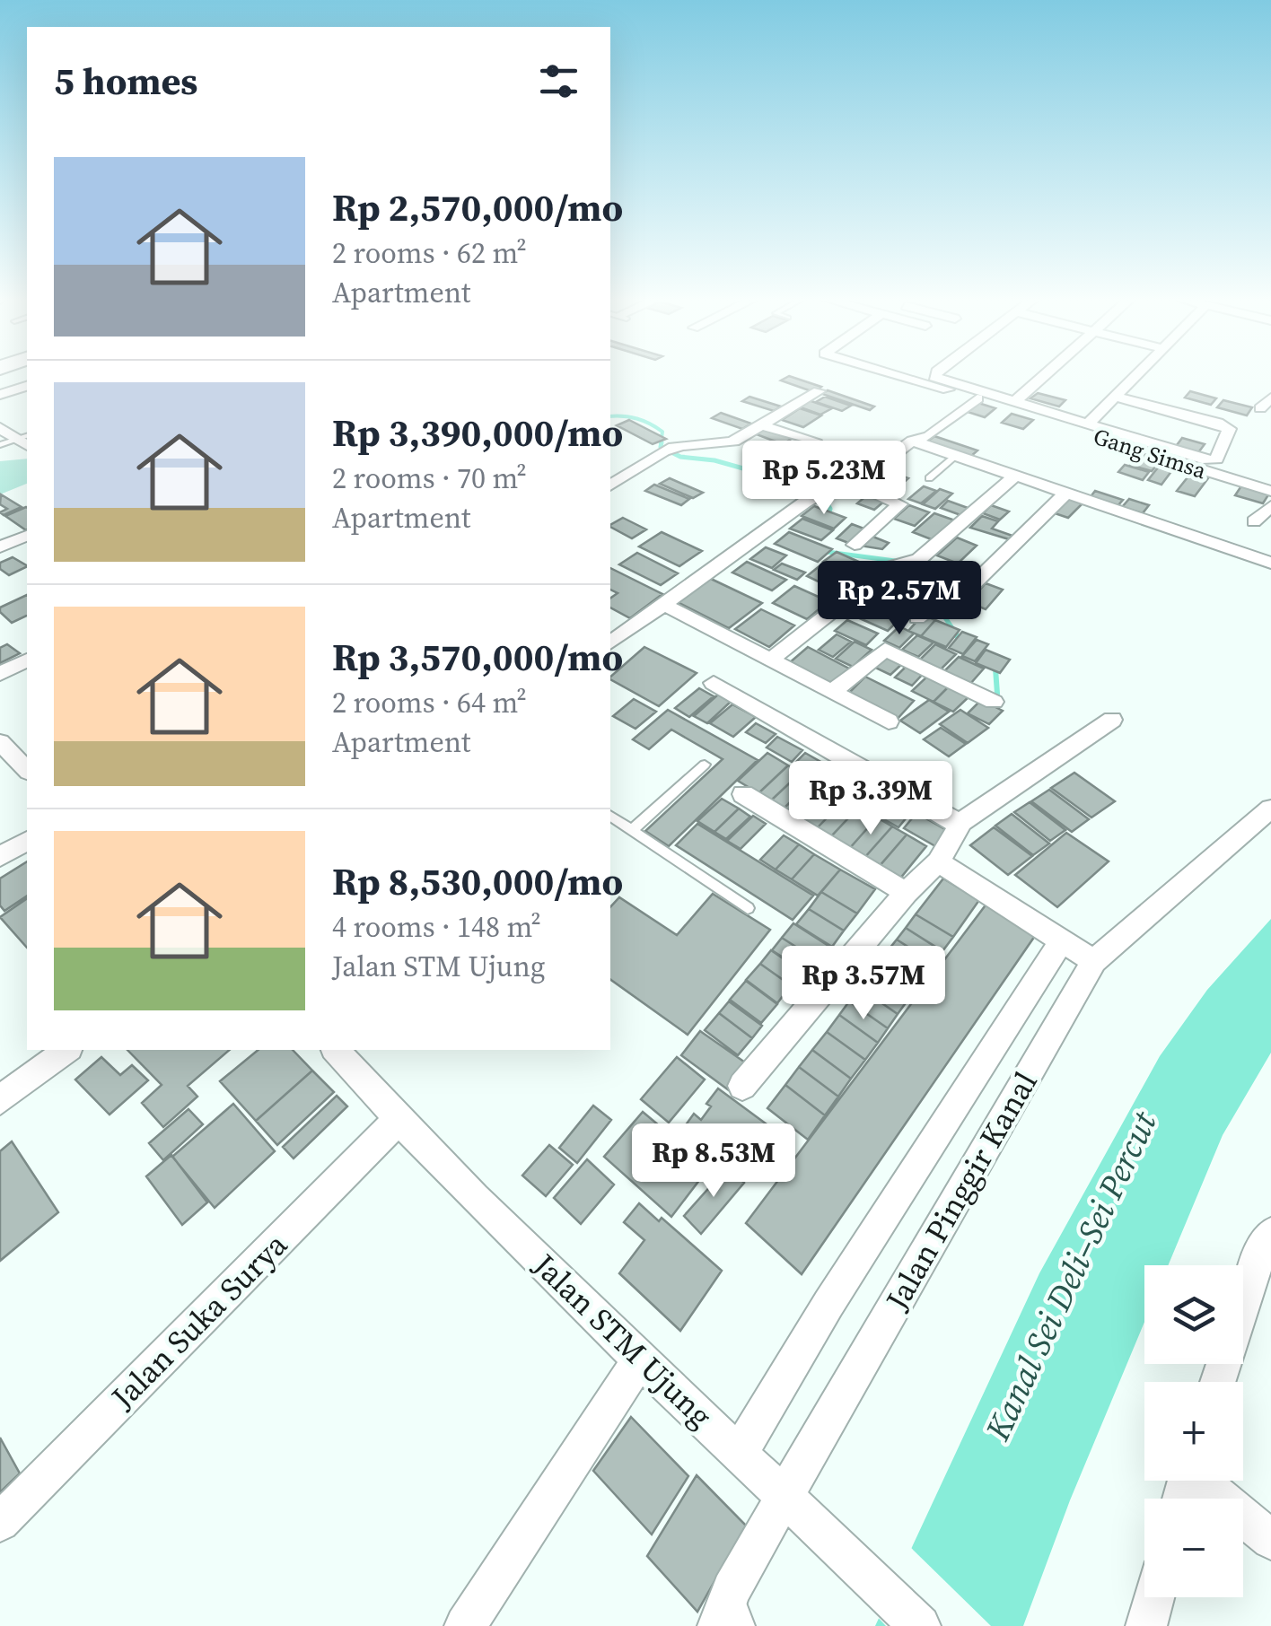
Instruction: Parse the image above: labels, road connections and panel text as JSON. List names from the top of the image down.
{
  "streets": {
    "street": [
      "Gang Simsa",
      "Jalan Pinggir Kanal",
      "Jalan Suka Surya",
      "Jalan STM Ujung"
    ]
  },
  "crossings": [
    ["Jalan Pinggir Kanal", "Jalan STM Ujung"],
    ["Jalan Suka Surya", "Jalan STM Ujung"]
  ],
  "water": ["Kanal Sei Deli–Sei Percut"],
  "page": {
    "heading": "5 homes",
    "list": [
      {
        "name": "Rp 2,570,000/mo",
        "note": "2 rooms · 62 m² · Apartment"
      },
      {
        "name": "Rp 3,390,000/mo",
        "note": "2 rooms · 70 m² · Apartment"
      },
      {
        "name": "Rp 3,570,000/mo",
        "note": "2 rooms · 64 m² · Apartment"
      },
      {
        "name": "Rp 8,530,000/mo",
        "note": "4 rooms · 148 m² · Jalan STM Ujung"
      }
    ],
    "price": [
      "Rp 5.23M",
      "Rp 2.57M",
      "Rp 3.39M",
      "Rp 3.57M",
      "Rp 8.53M"
    ],
    "map_buttons": ["+", "−"]
  }
}
